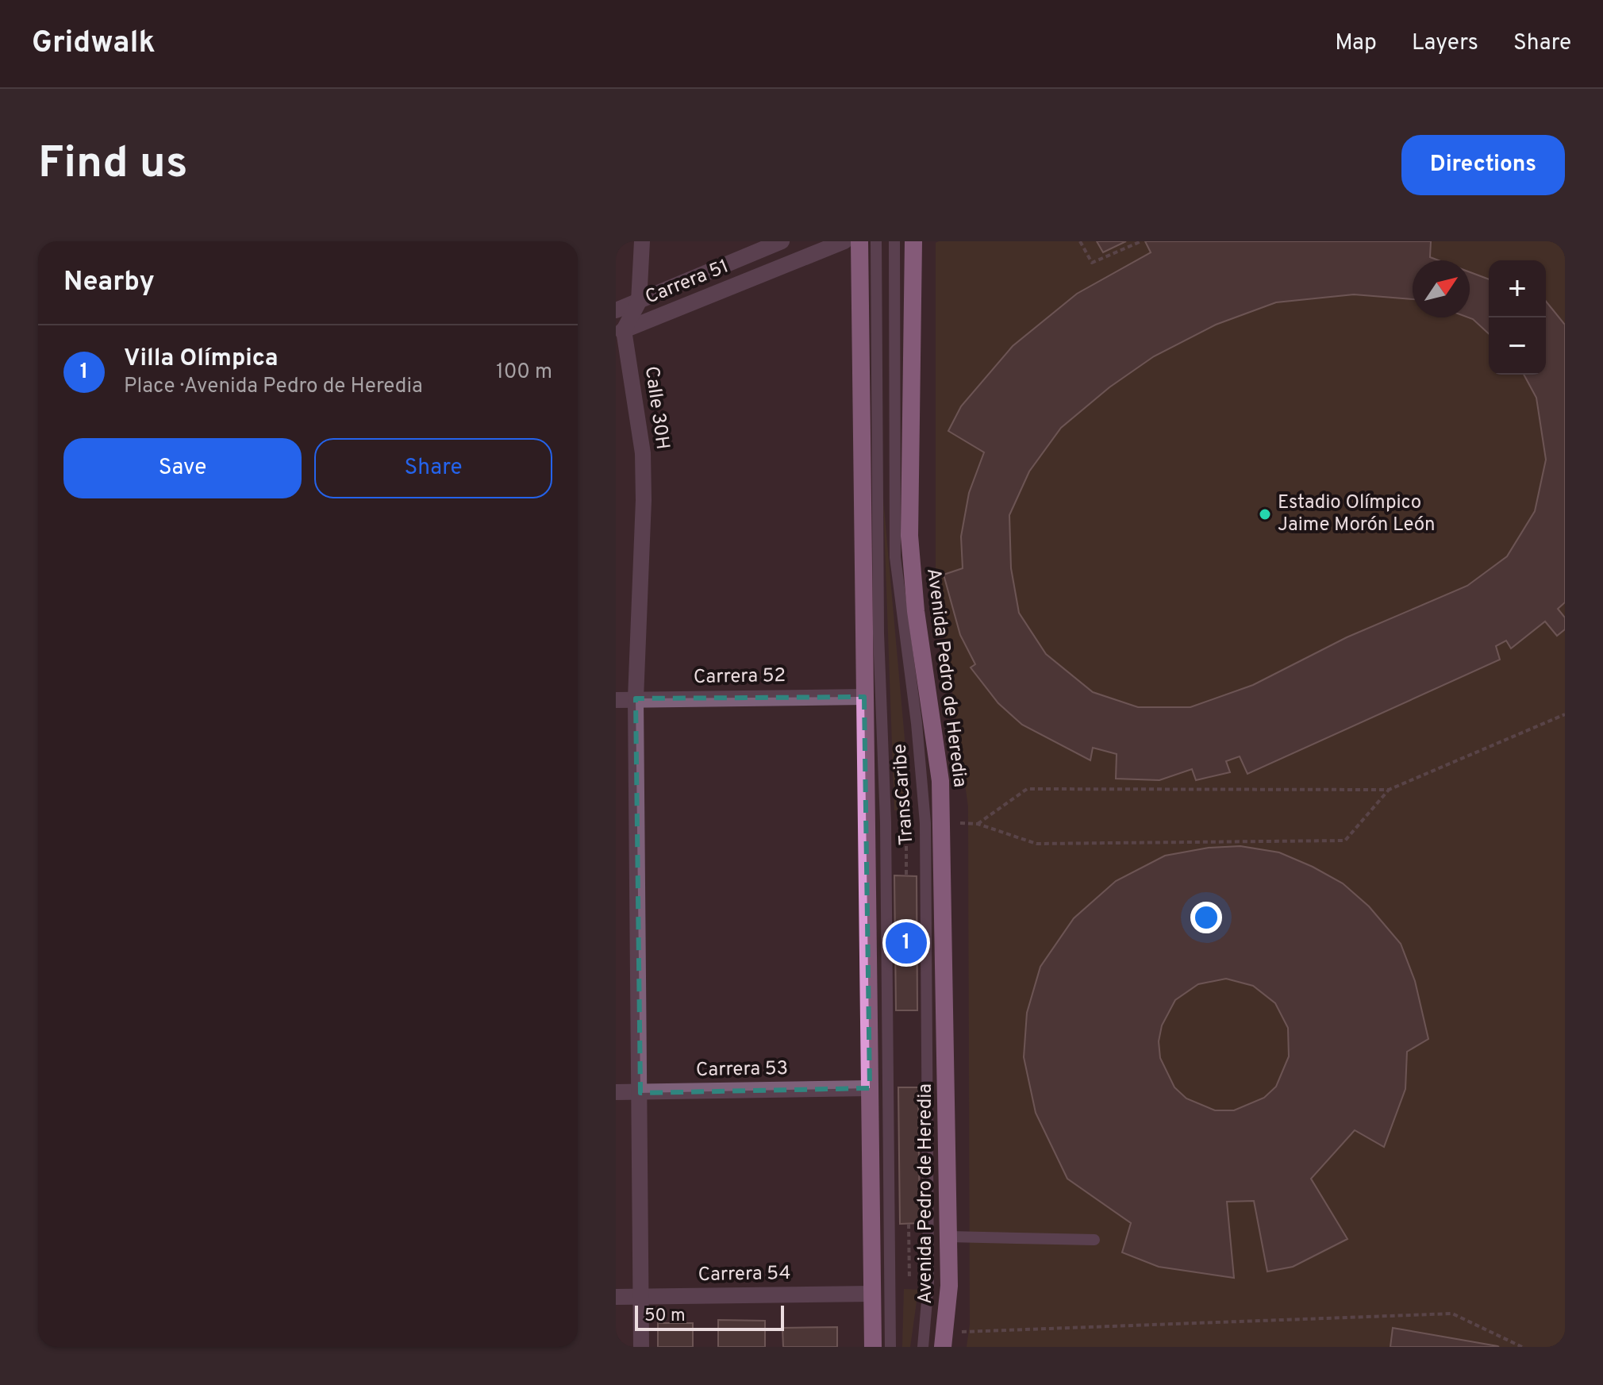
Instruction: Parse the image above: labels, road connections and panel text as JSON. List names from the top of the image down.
{
  "streets": {
    "highway": ["Avenida Pedro de Heredia"],
    "street": [
      "Carrera 51",
      "Calle 30H",
      "Carrera 52",
      "Carrera 53",
      "Carrera 54"
    ],
    "lane": ["TransCaribe"]
  },
  "crossings": [
    ["Carrera 51", "Calle 30H"],
    ["Calle 30H", "Carrera 52"],
    ["Calle 30H", "Carrera 53"],
    ["Calle 30H", "Carrera 54"]
  ],
  "places": ["Estadio Olímpico Jaime Morón León"],
  "scale_bar": "50 m",
  "north": "top right",
  "page": {
    "header": "Gridwalk",
    "nav": ["Map", "Layers", "Share"],
    "buttons": [
      "Directions",
      ["Save", "Share"]
    ],
    "title": "Find us",
    "heading": "Nearby",
    "map_buttons": ["+", "−"],
    "list": [
      {
        "mark": "1",
        "name": "Villa Olímpica",
        "note": "Place · Avenida Pedro de Heredia",
        "value": "100 m"
      }
    ],
    "pins": "1",
    "scale": "50 m"
  }
}
